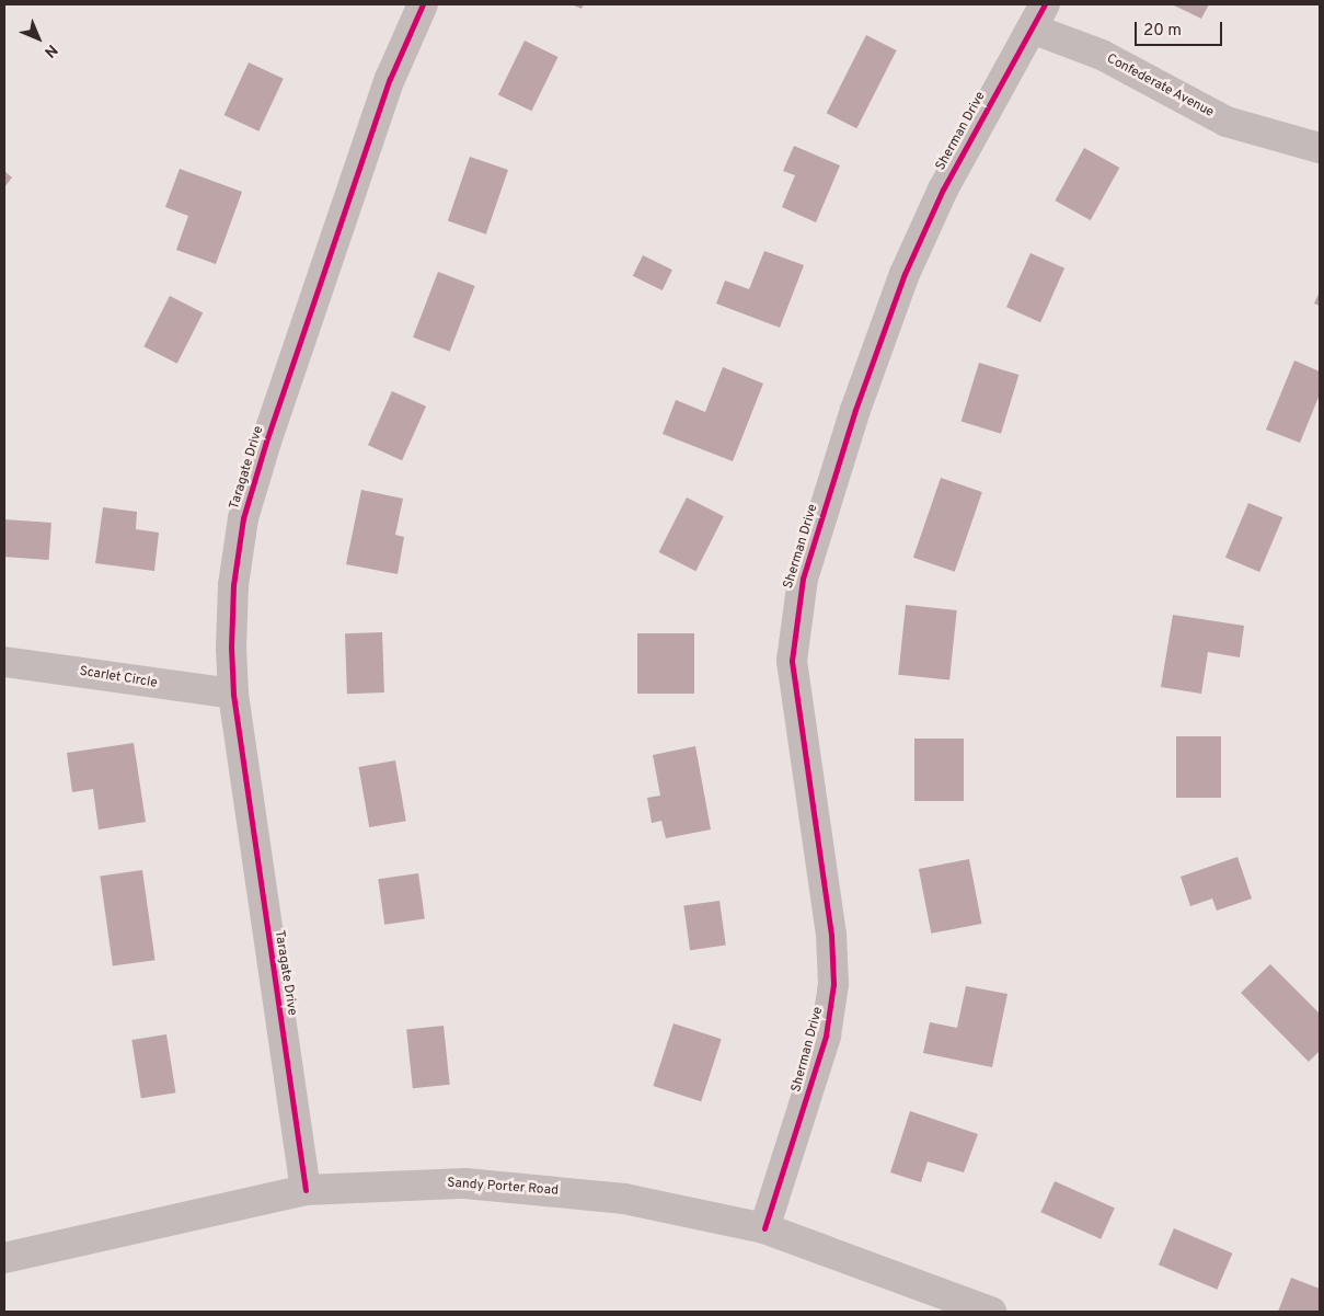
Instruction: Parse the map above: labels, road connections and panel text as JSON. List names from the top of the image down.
{
  "streets": {
    "street": [
      "Confederate Avenue",
      "Sherman Drive",
      "Taragate Drive",
      "Scarlet Circle",
      "Sandy Porter Road"
    ]
  },
  "crossings": [
    ["Confederate Avenue", "Sherman Drive"],
    ["Sherman Drive", "Sandy Porter Road"],
    ["Taragate Drive", "Scarlet Circle"],
    ["Taragate Drive", "Sandy Porter Road"]
  ],
  "scale_bar": "20 m",
  "north": "bottom right"
}
